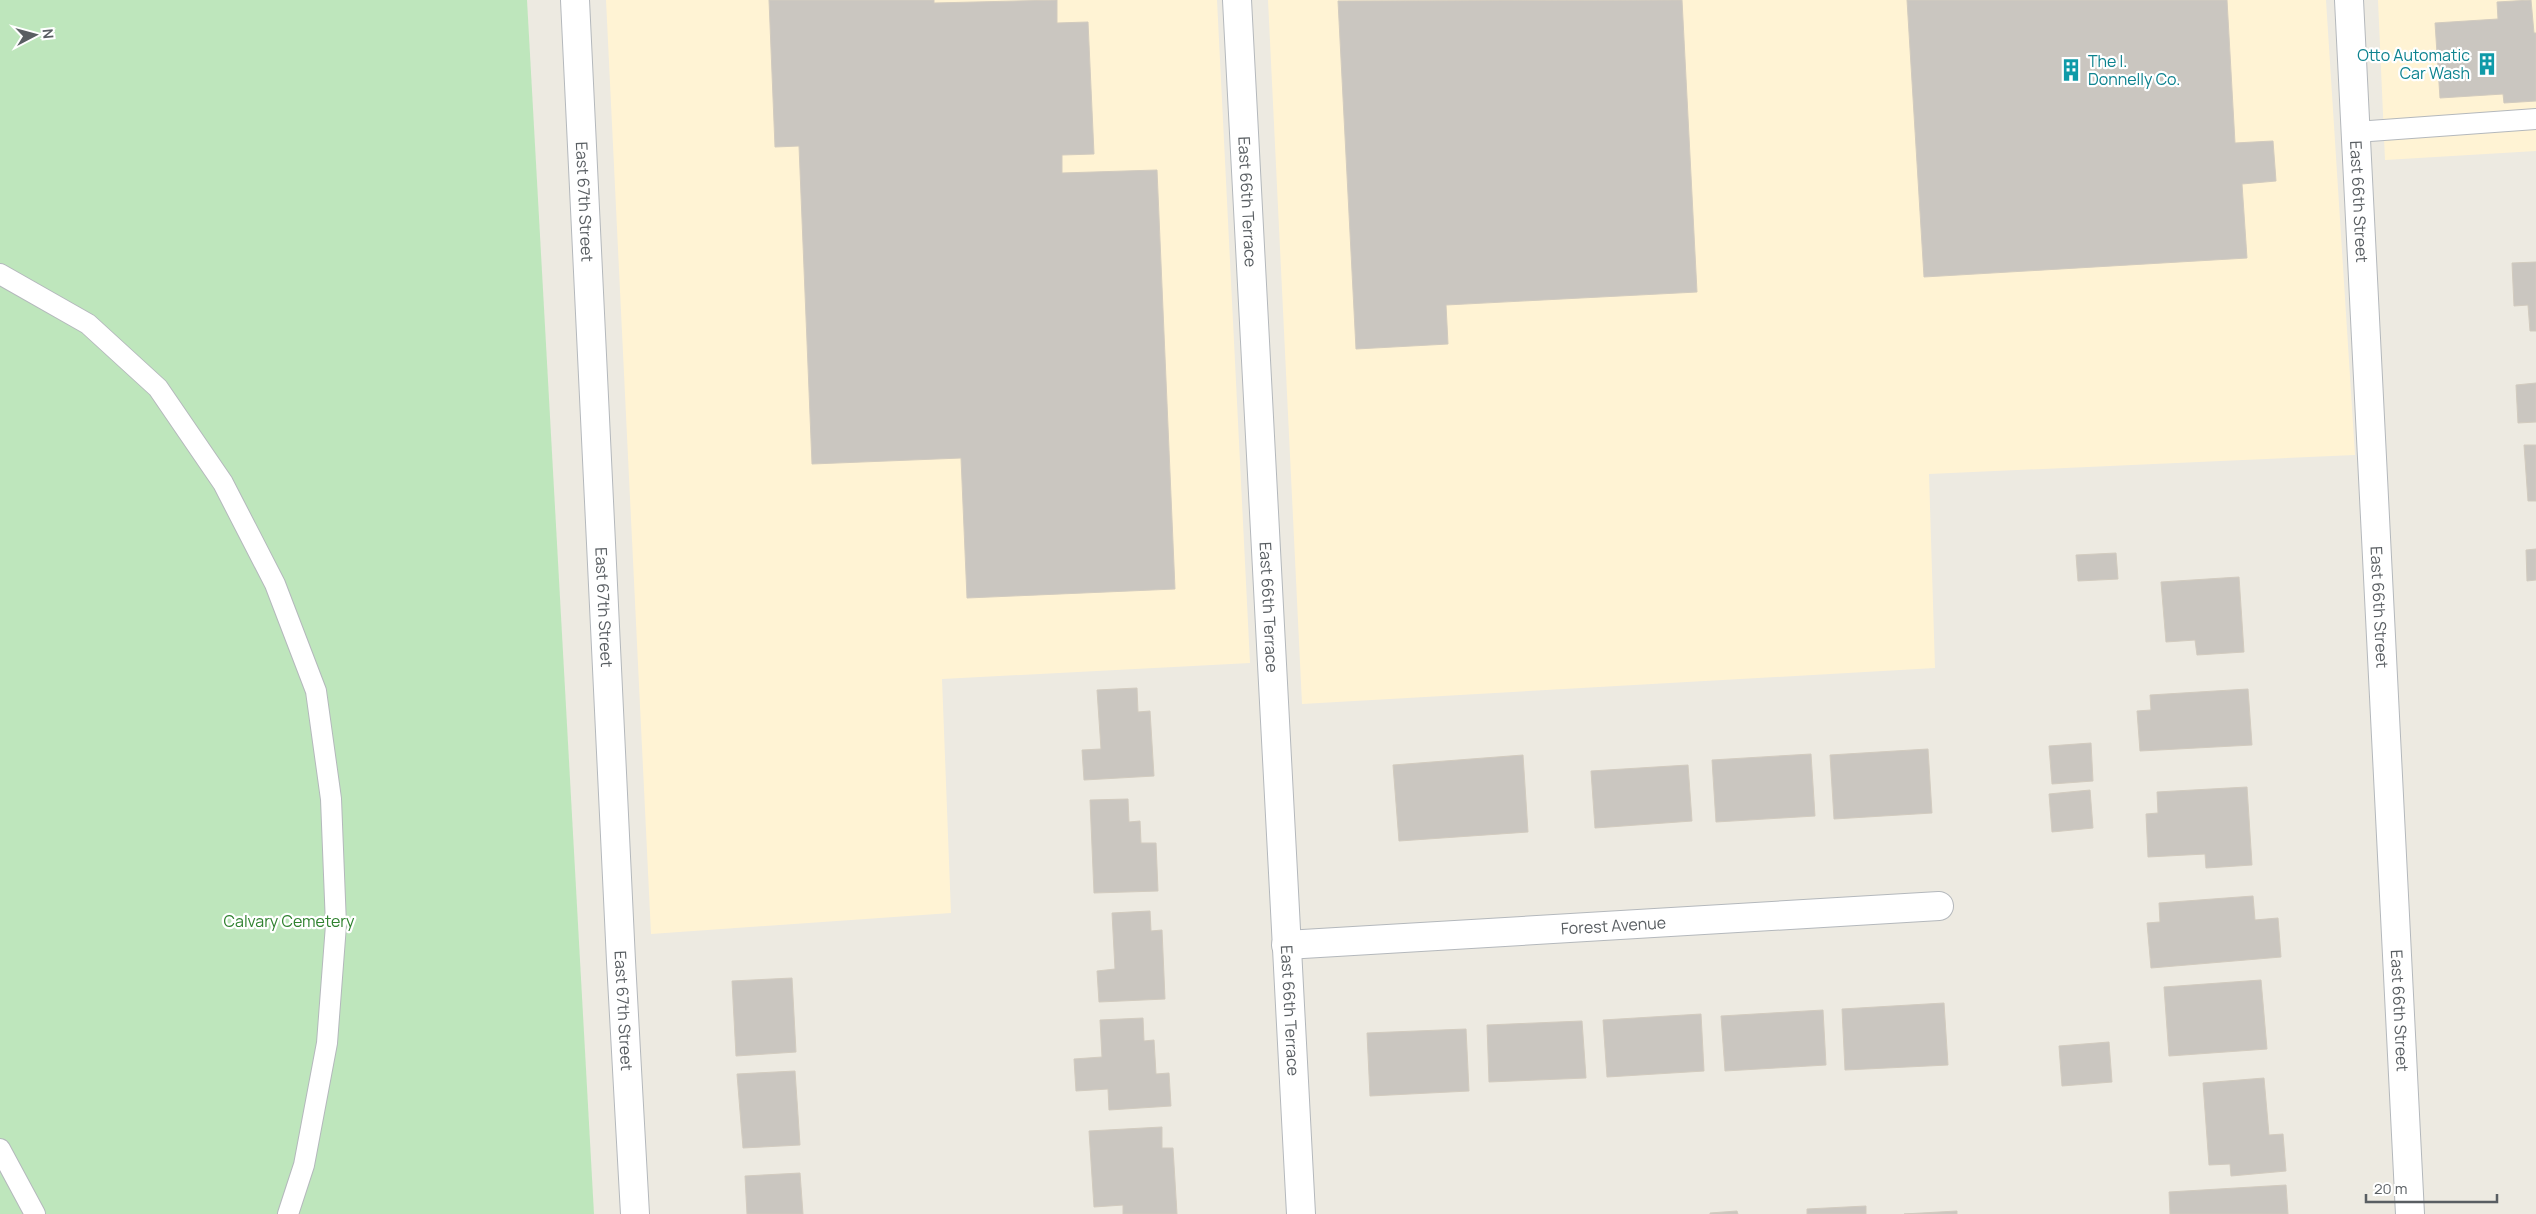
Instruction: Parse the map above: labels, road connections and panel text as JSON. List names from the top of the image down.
{
  "streets": {
    "street": [
      "East 66th Street",
      "East 67th Street",
      "East 66th Terrace",
      "Forest Avenue"
    ]
  },
  "crossings": [
    ["East 66th Terrace", "Forest Avenue"]
  ],
  "parks": ["Calvary Cemetery"],
  "places": {
    "building": ["Otto Automatic Car Wash", "The I. Donnelly Co."]
  },
  "scale_bar": "20 m",
  "north": "right"
}
